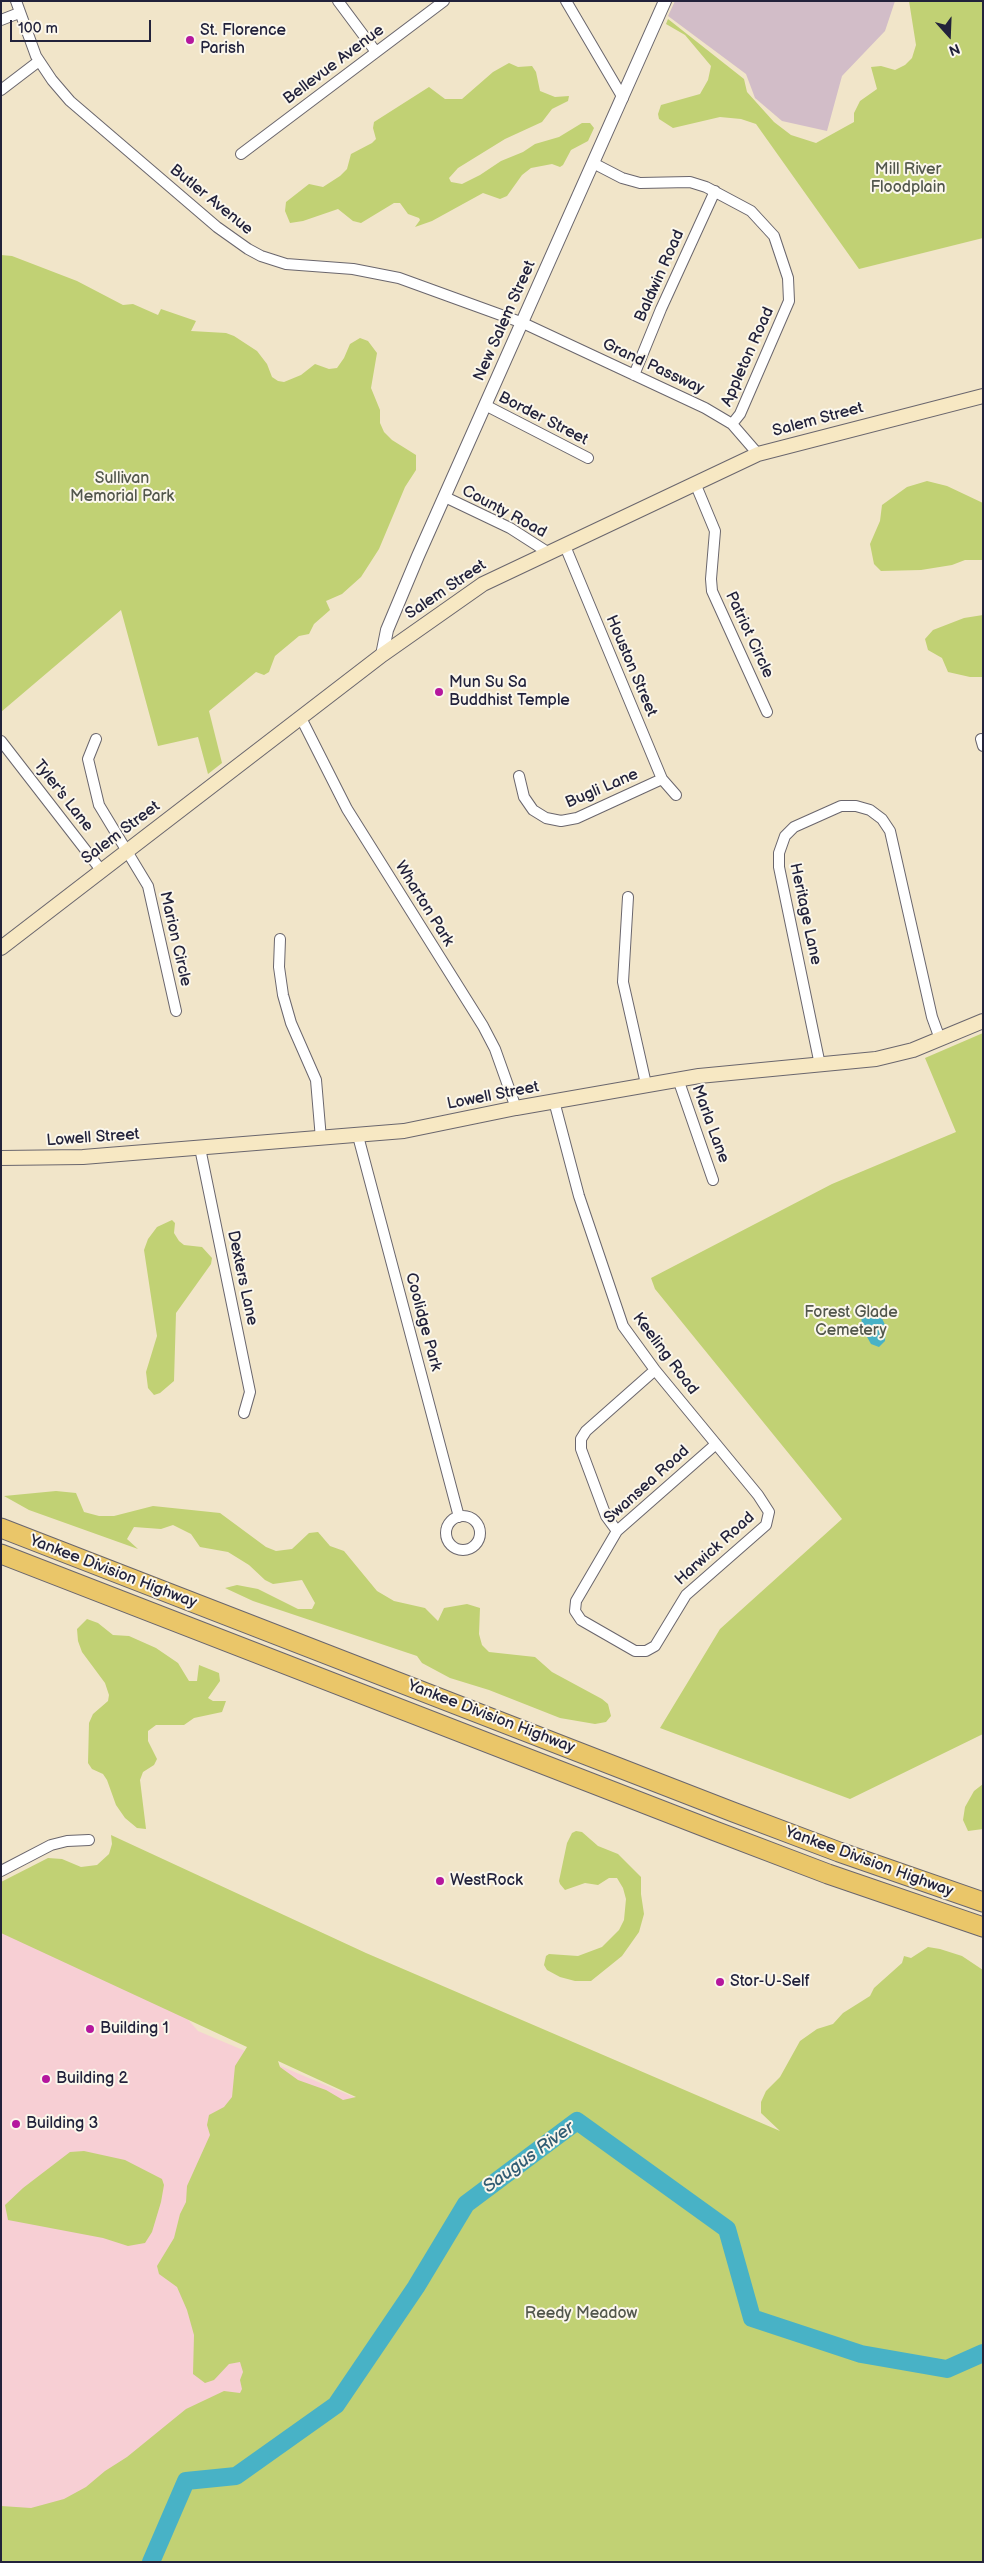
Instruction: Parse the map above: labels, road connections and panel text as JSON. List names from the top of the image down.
{
  "streets": {
    "highway": ["Yankee Division Highway"],
    "main road": ["Salem Street", "Lowell Street"],
    "street": [
      "Bellevue Avenue",
      "Butler Avenue",
      "Baldwin Road",
      "New Salem Street",
      "Appleton Road",
      "Grand Passway",
      "Border Street",
      "County Road",
      "Patriot Circle",
      "Houston Street",
      "Bugli Lane",
      "Tyler's Lane",
      "Wharton Park",
      "Heritage Lane",
      "Marion Circle",
      "Marla Lane",
      "Dexters Lane",
      "Coolidge Park",
      "Keeling Road",
      "Swansea Road",
      "Harwick Road"
    ]
  },
  "crossings": [
    ["Butler Avenue", "New Salem Street"],
    ["Butler Avenue", "Grand Passway"],
    ["Baldwin Road", "Appleton Road"],
    ["Baldwin Road", "Grand Passway"],
    ["New Salem Street", "Appleton Road"],
    ["New Salem Street", "Grand Passway"],
    ["New Salem Street", "Border Street"],
    ["New Salem Street", "Salem Street"],
    ["New Salem Street", "County Road"],
    ["Appleton Road", "Grand Passway"],
    ["Grand Passway", "Salem Street"],
    ["Salem Street", "County Road"],
    ["Salem Street", "Patriot Circle"],
    ["Salem Street", "Houston Street"],
    ["Salem Street", "Tyler's Lane"],
    ["Salem Street", "Wharton Park"],
    ["Salem Street", "Marion Circle"],
    ["Houston Street", "Bugli Lane"],
    ["Wharton Park", "Lowell Street"],
    ["Heritage Lane", "Lowell Street"],
    ["Lowell Street", "Marla Lane"],
    ["Lowell Street", "Dexters Lane"],
    ["Lowell Street", "Coolidge Park"],
    ["Lowell Street", "Keeling Road"],
    ["Keeling Road", "Swansea Road"],
    ["Keeling Road", "Harwick Road"],
    ["Swansea Road", "Harwick Road"]
  ],
  "water": ["Saugus River"],
  "parks": [
    "Mill River Floodplain",
    "Sullivan Memorial Park",
    "Forest Glade Cemetery",
    "Reedy Meadow"
  ],
  "places": [
    "St. Florence Parish",
    "Mun Su Sa Buddhist Temple",
    "WestRock",
    "Stor-U-Self",
    "Building 1",
    "Building 2",
    "Building 3"
  ],
  "scale_bar": "100 m",
  "north": "bottom"
}
